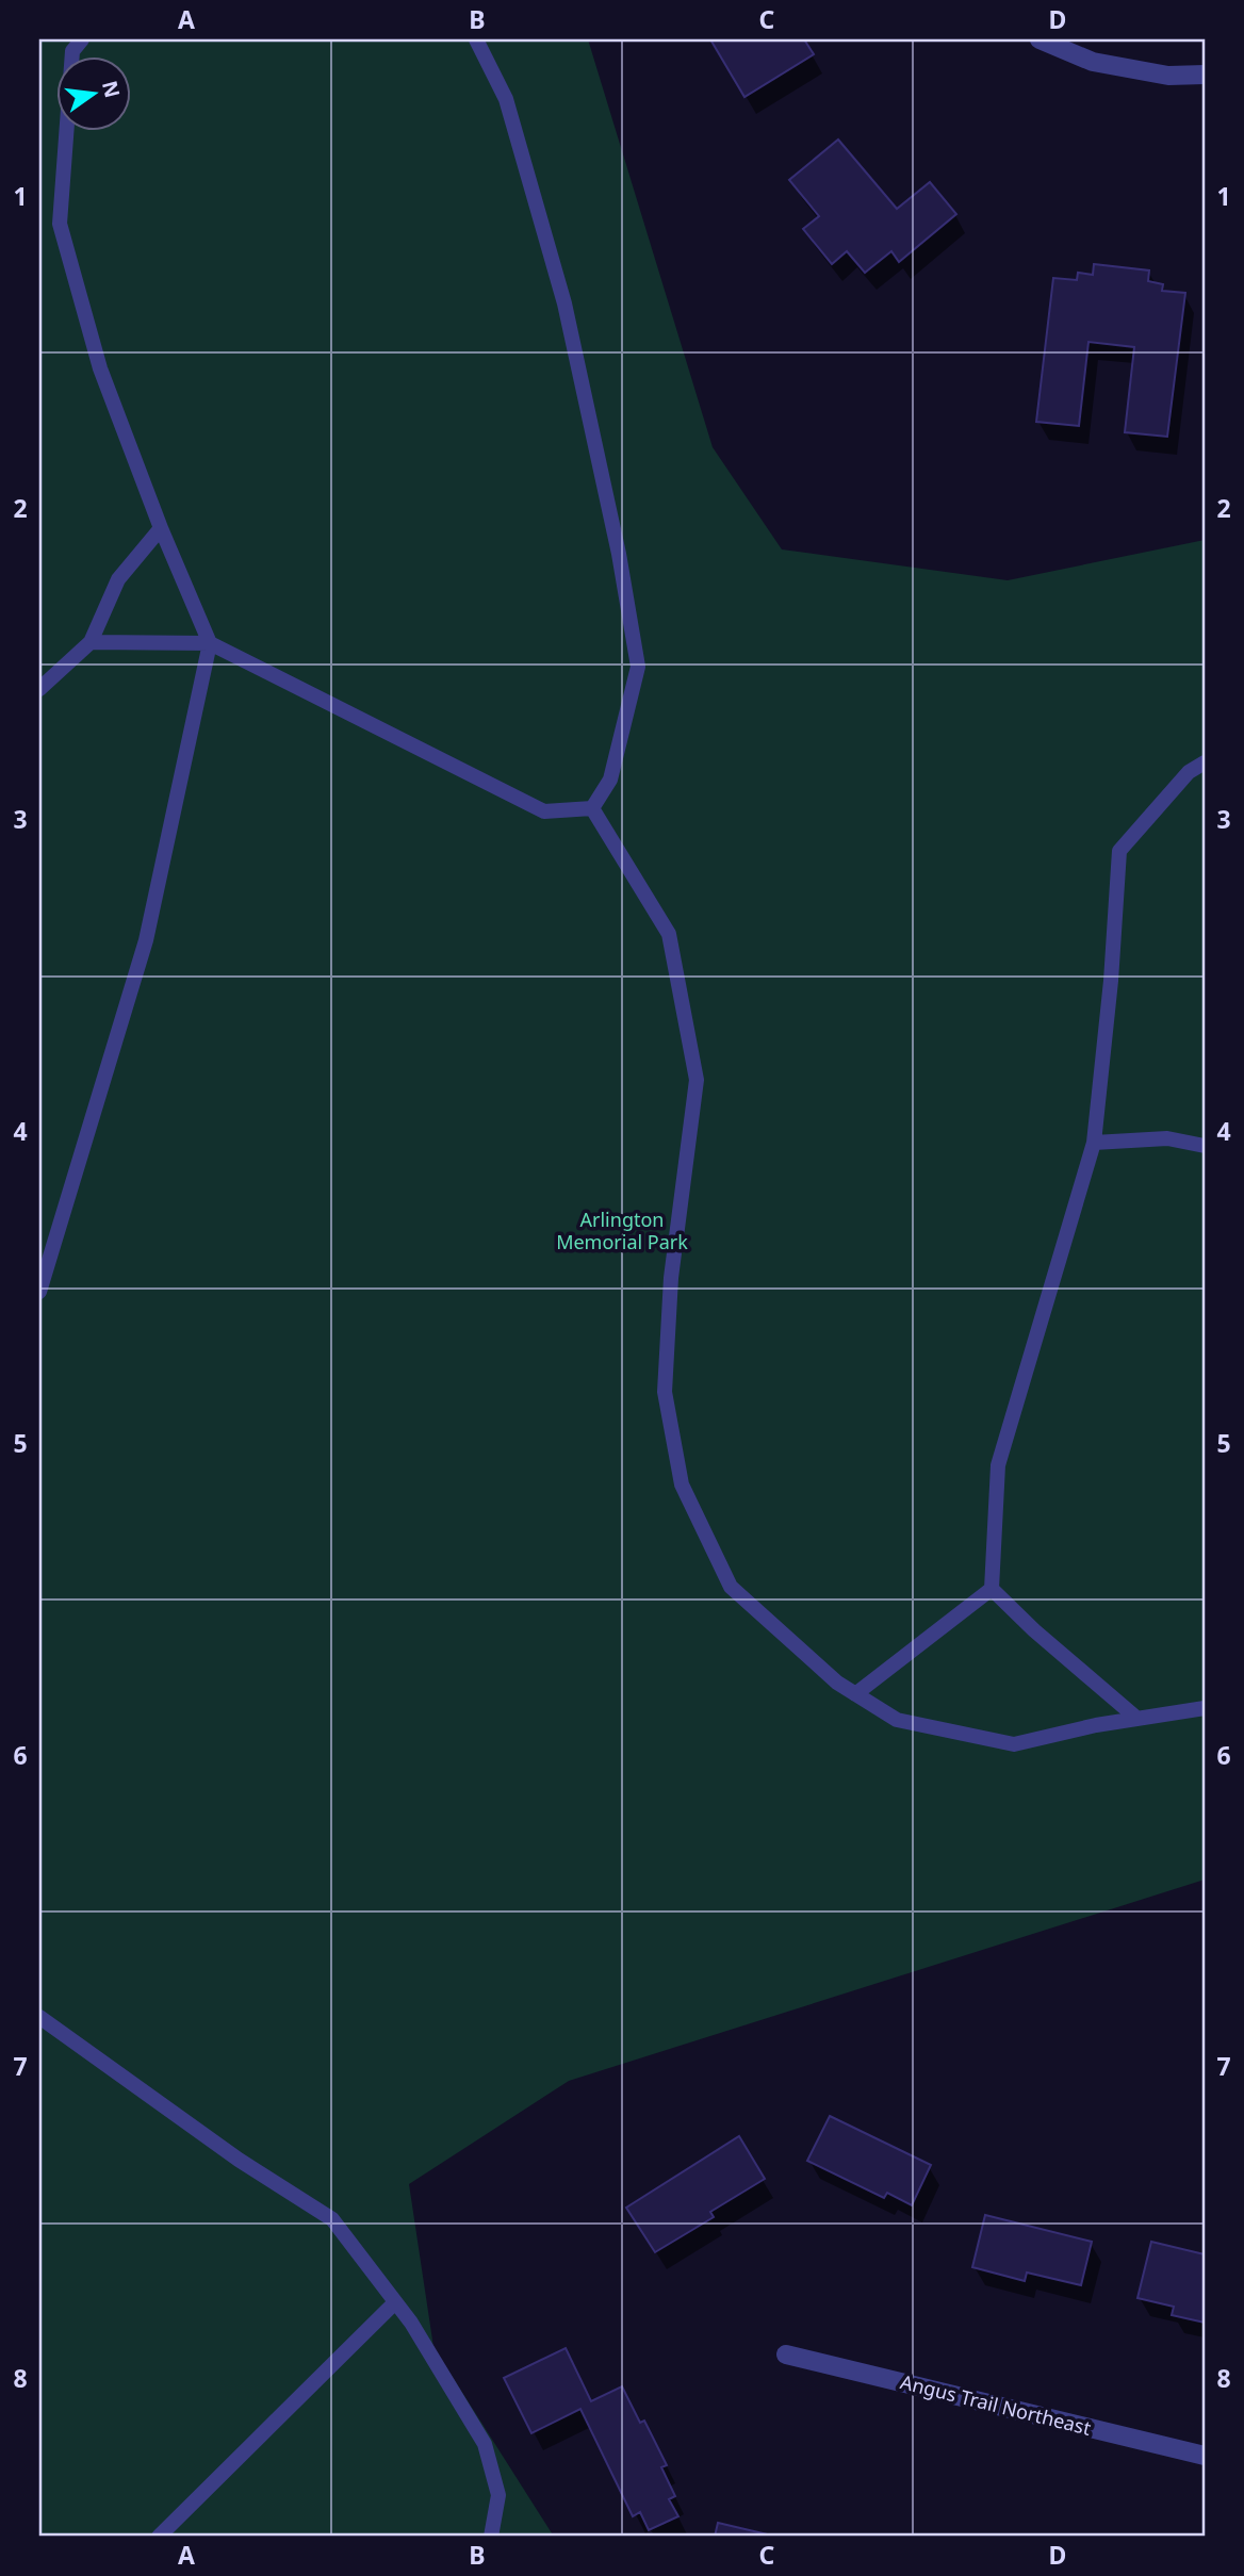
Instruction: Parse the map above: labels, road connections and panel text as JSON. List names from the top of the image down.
{
  "streets": {
    "street": ["Angus Trail Northeast"]
  },
  "parks": ["Arlington Memorial Park"],
  "north": "right",
  "grid": {
    "columns": [
      "A",
      "B",
      "C",
      "D"
    ],
    "rows": [
      "1",
      "2",
      "3",
      "4",
      "5",
      "6",
      "7",
      "8"
    ]
  }
}
